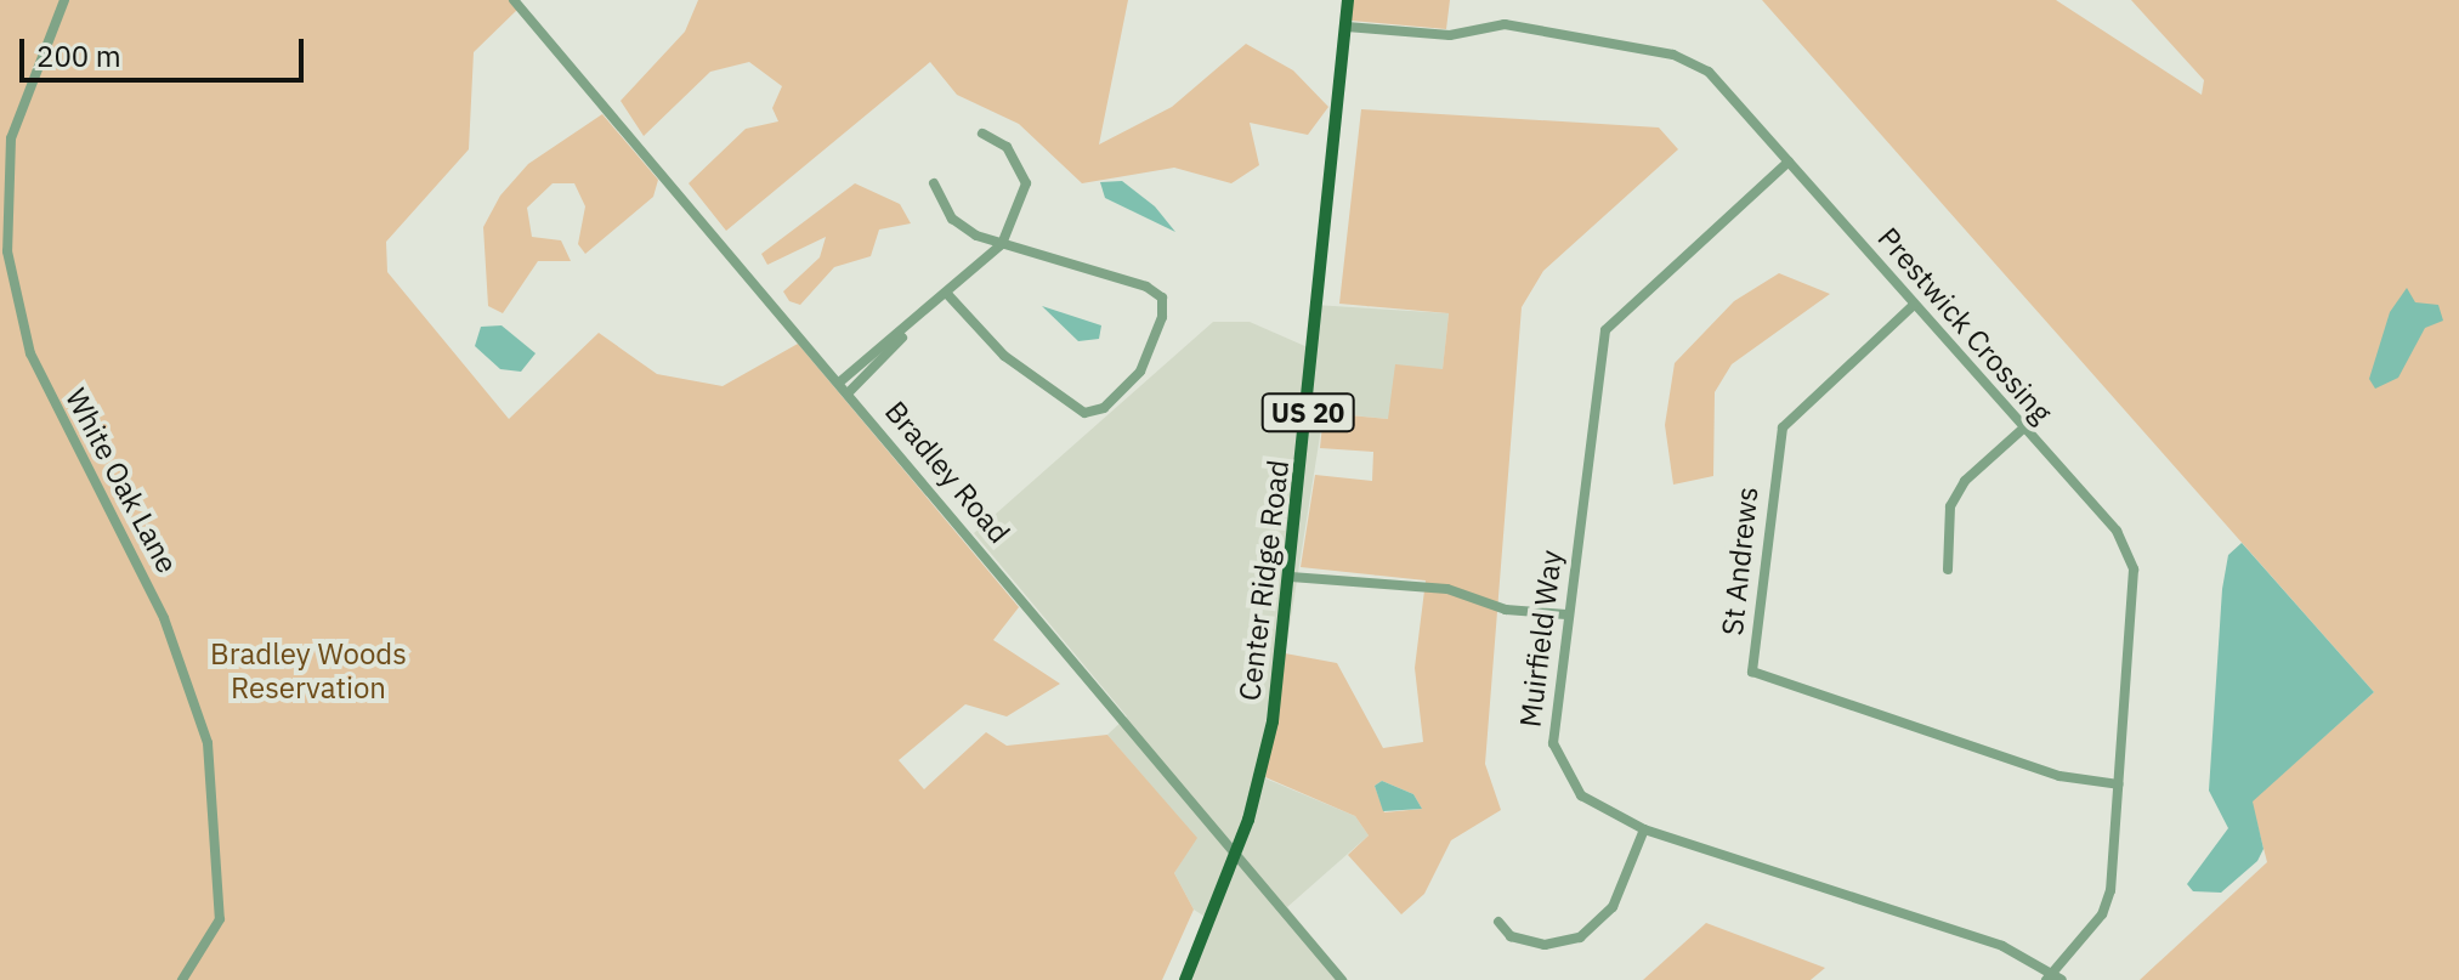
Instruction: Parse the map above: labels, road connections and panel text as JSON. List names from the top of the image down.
{
  "streets": {
    "main road": ["US 20", "Center Ridge Road"],
    "street": [
      "Prestwick Crossing",
      "Bradley Road",
      "White Oak Lane",
      "St Andrews",
      "Muirfield Way"
    ]
  },
  "crossings": [
    ["Prestwick Crossing", "St Andrews"],
    ["Prestwick Crossing", "Center Ridge Road"],
    ["Prestwick Crossing", "Muirfield Way"],
    ["Bradley Road", "Center Ridge Road"]
  ],
  "parks": ["Bradley Woods Reservation"],
  "scale_bar": "200 m"
}
